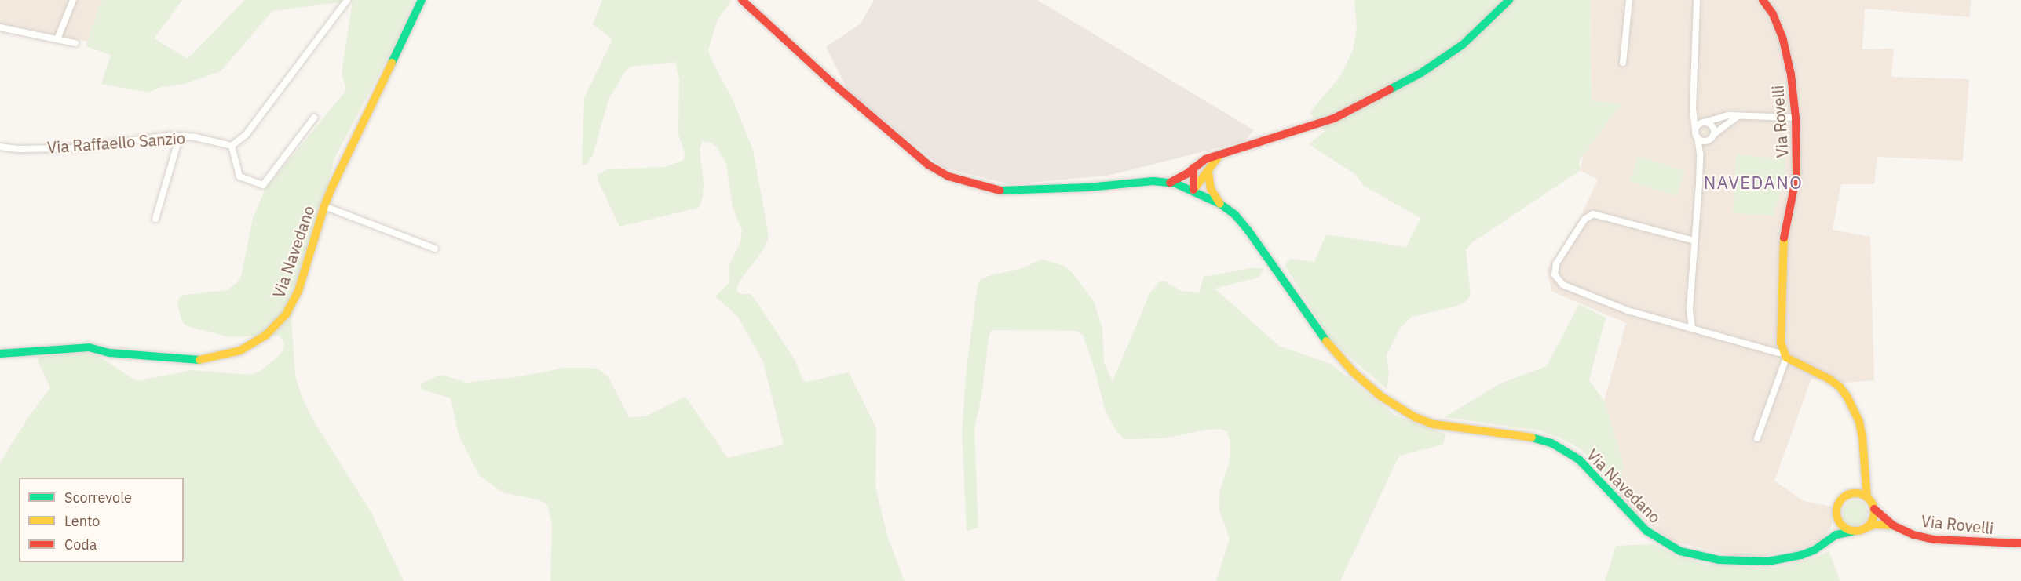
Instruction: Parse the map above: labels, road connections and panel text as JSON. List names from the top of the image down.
{
  "streets": {
    "street": ["Via Rovelli", "Via Raffaello Sanzio", "Via Navedano"]
  },
  "crossings": [
    ["Via Rovelli", "Via Navedano"]
  ],
  "districts": ["NAVEDANO"],
  "legend": ["Scorrevole", "Lento", "Coda"]
}
